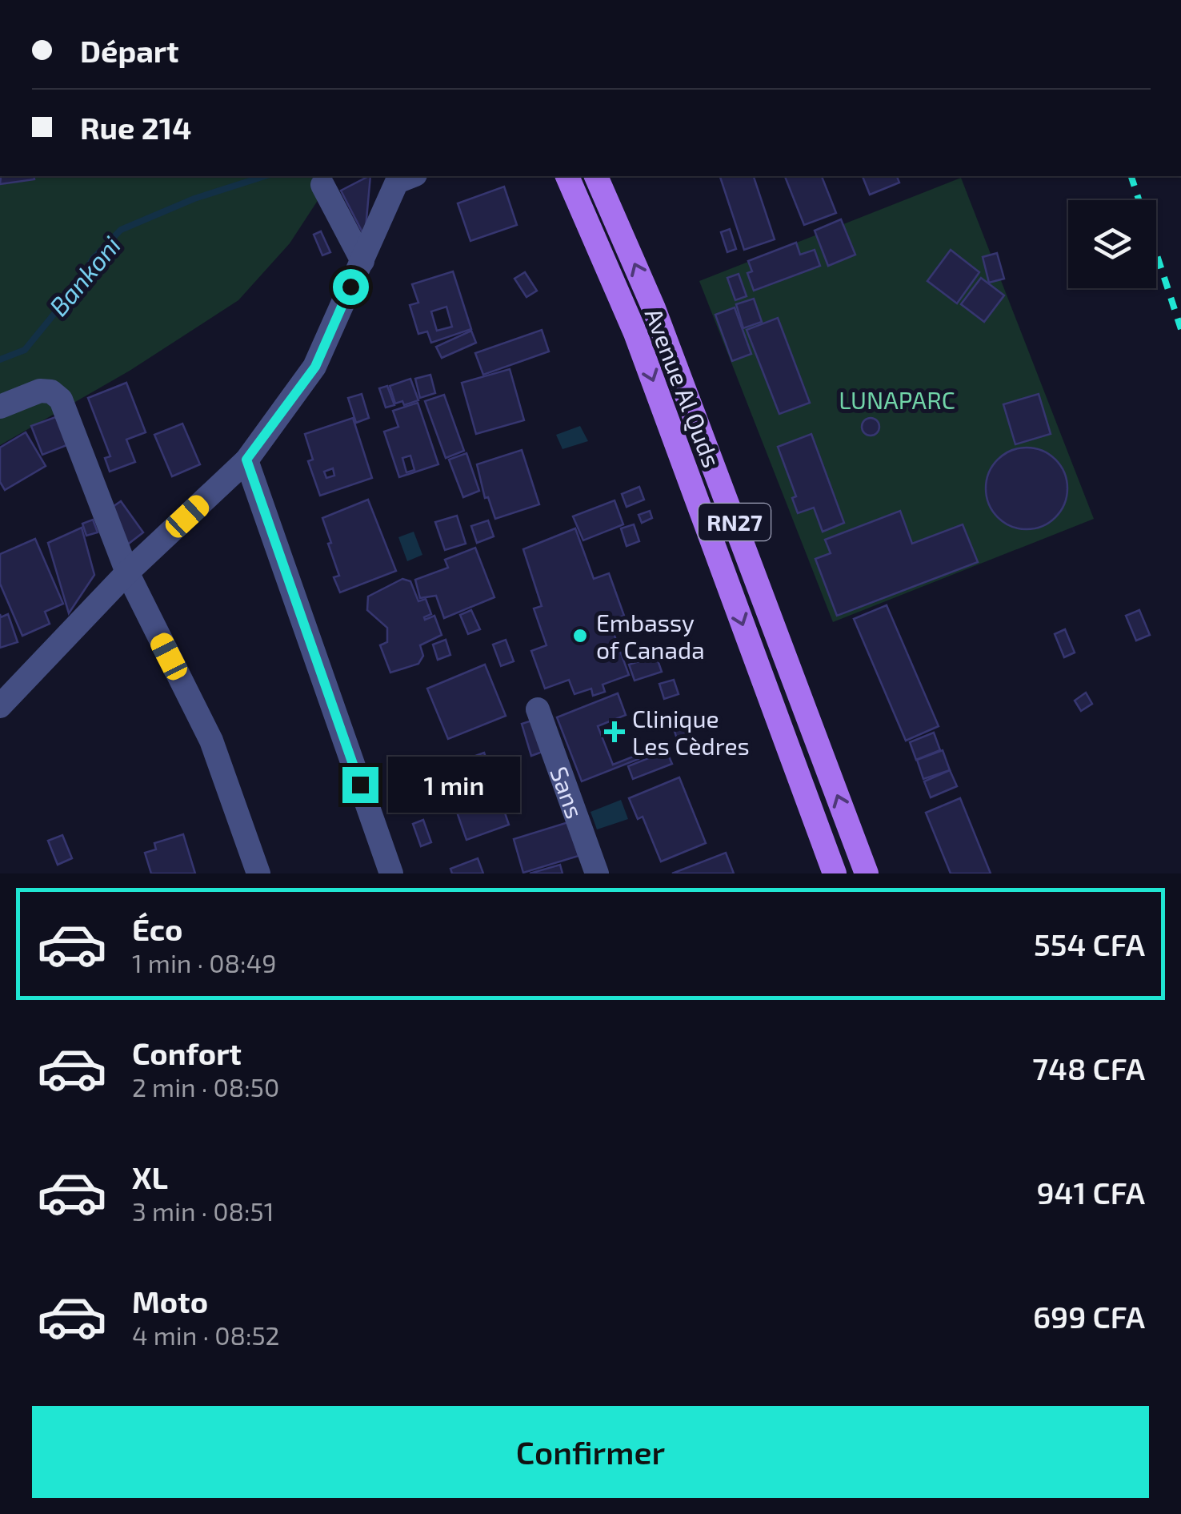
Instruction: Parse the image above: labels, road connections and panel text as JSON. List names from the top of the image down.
{
  "streets": {
    "main road": ["Avenue Al Quds", "RN27"],
    "street": ["Sans"]
  },
  "water": ["Bankoni"],
  "parks": ["LUNAPARC"],
  "places": {
    "other": ["Embassy of Canada"],
    "health": ["Clinique Les Cèdres"]
  },
  "page": {
    "banner": ["Départ", "Rue 214"],
    "bubble": "1 min",
    "list": [
      {
        "name": "Éco",
        "note": "1 min · 08:49",
        "value": "554 CFA"
      },
      {
        "name": "Confort",
        "note": "2 min · 08:50",
        "value": "748 CFA"
      },
      {
        "name": "XL",
        "note": "3 min · 08:51",
        "value": "941 CFA"
      },
      {
        "name": "Moto",
        "note": "4 min · 08:52",
        "value": "699 CFA"
      }
    ],
    "buttons": "Confirmer"
  }
}
